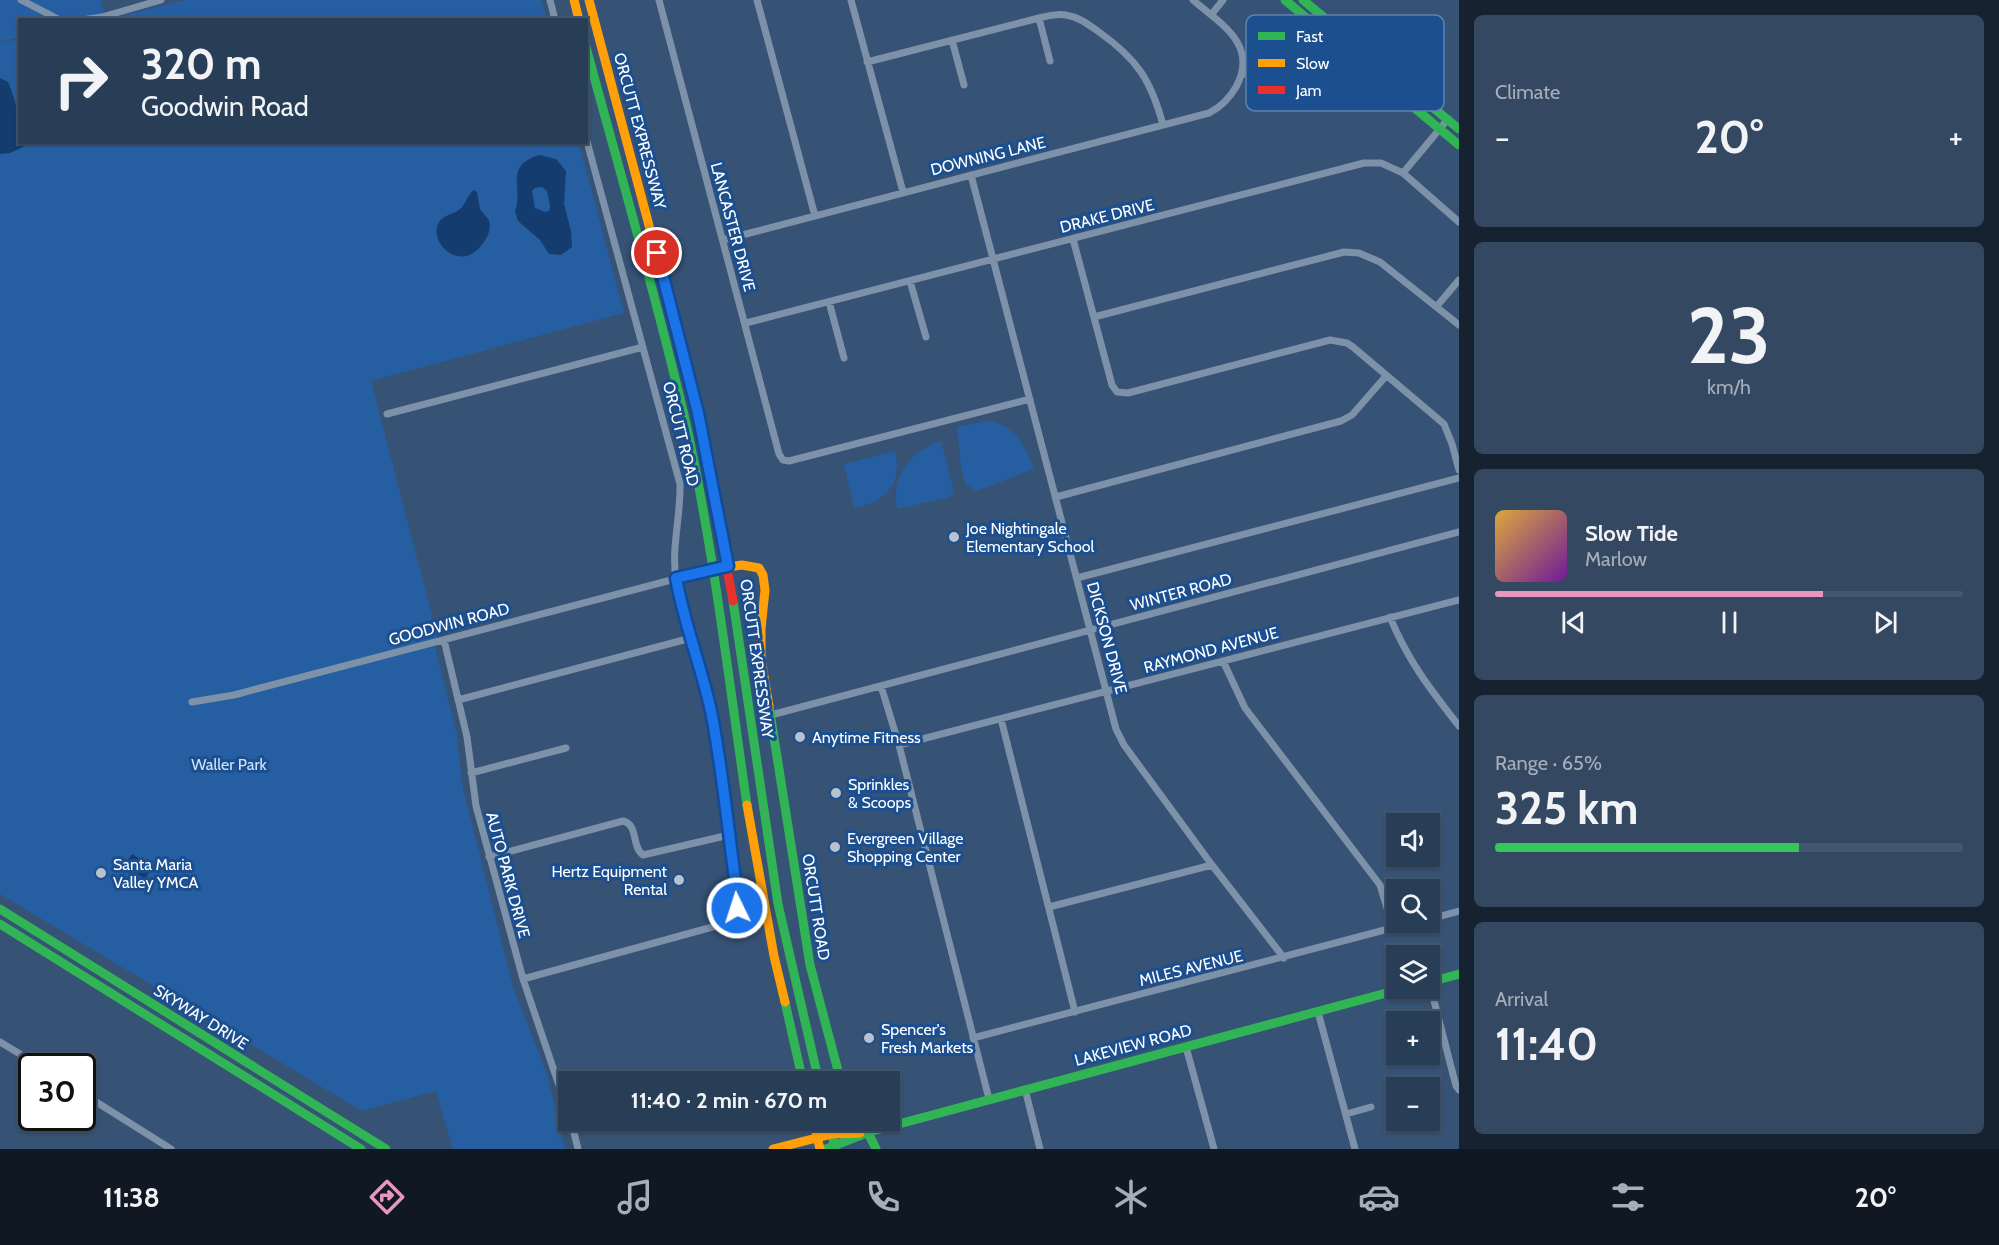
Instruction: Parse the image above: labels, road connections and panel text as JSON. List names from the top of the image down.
{
  "streets": {
    "main road": [
      "ORCUTT EXPRESSWAY",
      "ORCUTT ROAD",
      "SKYWAY DRIVE",
      "LAKEVIEW ROAD"
    ],
    "street": [
      "DOWNING LANE",
      "DRAKE DRIVE",
      "LANCASTER DRIVE",
      "WINTER ROAD",
      "GOODWIN ROAD",
      "DICKSON DRIVE",
      "RAYMOND AVENUE",
      "AUTO PARK DRIVE",
      "MILES AVENUE"
    ]
  },
  "crossings": [
    ["ORCUTT EXPRESSWAY", "ORCUTT ROAD"],
    ["ORCUTT EXPRESSWAY", "GOODWIN ROAD"],
    ["DOWNING LANE", "LANCASTER DRIVE"],
    ["DOWNING LANE", "DICKSON DRIVE"],
    ["DRAKE DRIVE", "LANCASTER DRIVE"],
    ["DRAKE DRIVE", "DICKSON DRIVE"],
    ["LANCASTER DRIVE", "DICKSON DRIVE"],
    ["ORCUTT ROAD", "WINTER ROAD"],
    ["ORCUTT ROAD", "GOODWIN ROAD"],
    ["ORCUTT ROAD", "AUTO PARK DRIVE"],
    ["WINTER ROAD", "DICKSON DRIVE"],
    ["GOODWIN ROAD", "AUTO PARK DRIVE"],
    ["DICKSON DRIVE", "RAYMOND AVENUE"],
    ["DICKSON DRIVE", "MILES AVENUE"]
  ],
  "parks": ["Waller Park"],
  "places": [
    "Joe Nightingale Elementary School",
    "Anytime Fitness",
    "Sprinkles & Scoops",
    "Evergreen Village Shopping Center",
    "Santa Maria Valley YMCA",
    "Hertz Equipment Rental",
    "Spencer's Fresh Markets"
  ],
  "legend": ["Fast", "Slow", "Jam"],
  "page": {
    "tile": [
      "Climate",
      ["23", "km/h"],
      ["Range · 65%", "325 km"],
      ["Arrival", "11:40"]
    ],
    "turn": ["320 m", "Goodwin Road"],
    "heat": ["−", "20°", "+"],
    "song": ["Slow Tide", "Marlow"],
    "map_buttons": ["+", "−"],
    "limit": "30",
    "trip": "11:40 · 2 min · 670 m",
    "tabs": ["11:38", "20°"]
  }
}
